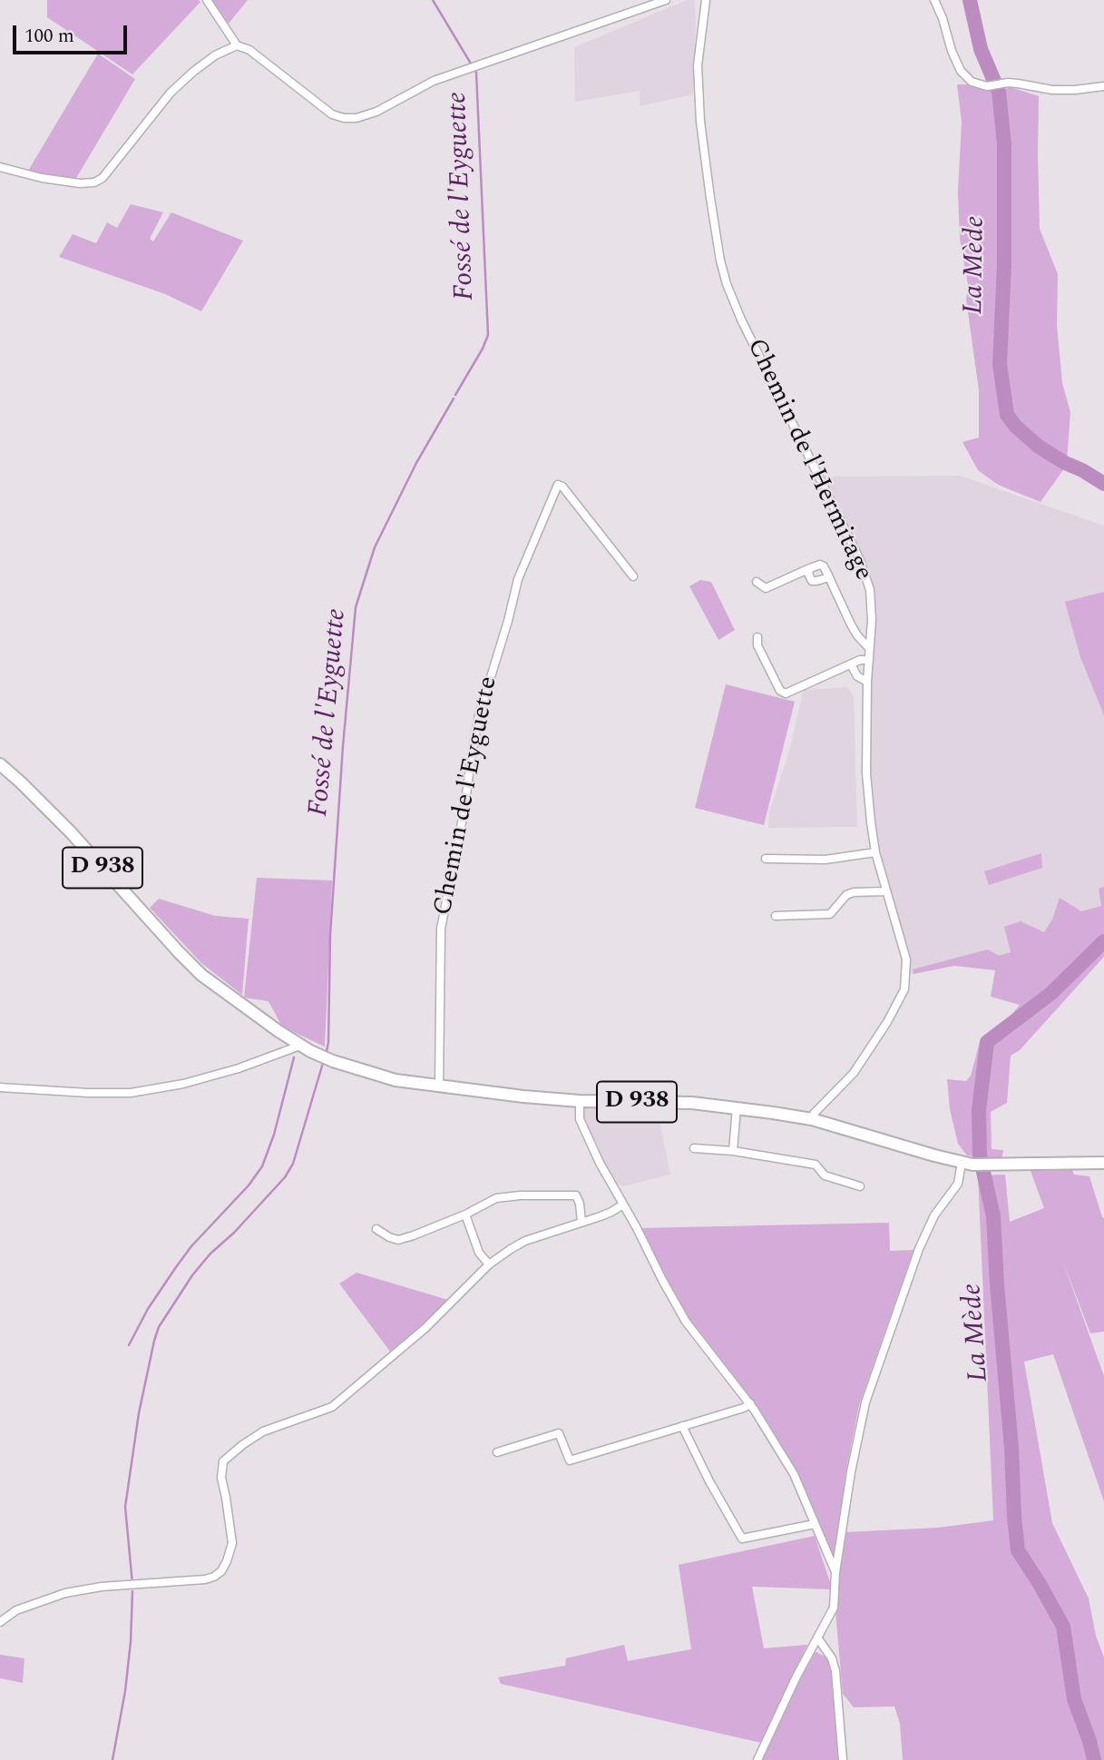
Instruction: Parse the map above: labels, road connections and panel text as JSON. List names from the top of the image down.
{
  "streets": {
    "main road": ["D 938"],
    "street": ["Chemin de l'Hermitage", "Chemin de l'Eyguette"]
  },
  "crossings": [
    ["Chemin de l'Hermitage", "D 938"],
    ["Chemin de l'Eyguette", "D 938"]
  ],
  "water": ["Fossé de l'Eyguette", "La Mède"],
  "scale_bar": "100 m"
}
